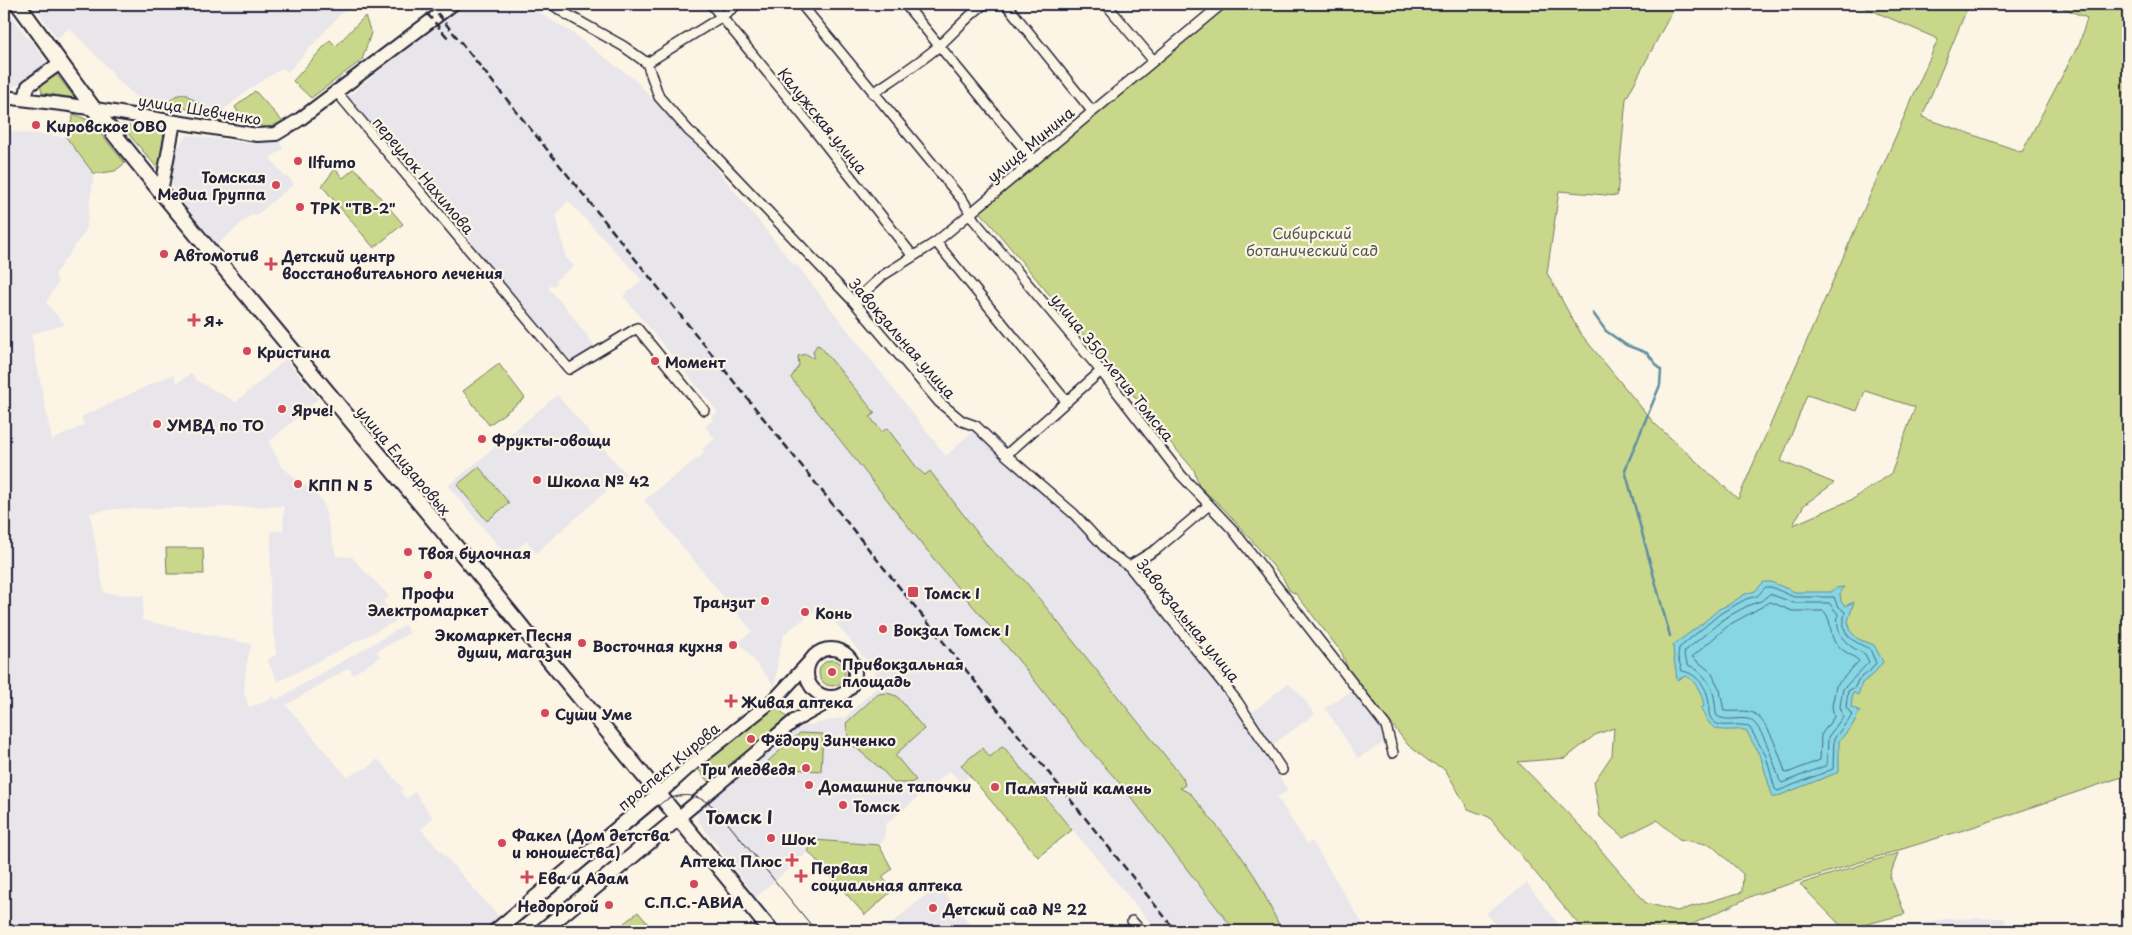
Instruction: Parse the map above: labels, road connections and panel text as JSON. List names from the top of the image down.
{
  "streets": {
    "main road": ["улица Елизаровых", "проспект Кирова"],
    "street": [
      "улица Шевченко",
      "Калужская улица",
      "улица Минина",
      "переулок Нахимова",
      "Завокзальная улица",
      "улица 350-летия Томска"
    ]
  },
  "crossings": [
    ["улица Шевченко", "переулок Нахимова"],
    ["улица Шевченко", "улица Елизаровых"],
    ["Калужская улица", "улица Минина"],
    ["улица Минина", "Завокзальная улица"],
    ["улица Минина", "улица 350-летия Томска"],
    ["улица Елизаровых", "проспект Кирова"]
  ],
  "districts": ["Томск I"],
  "parks": ["Сибирский ботанический сад"],
  "places": {
    "other": [
      "Кировское ОВО",
      "Ilfumo",
      "Томская Медиа Группа",
      "ТРК \"ТВ-2\"",
      "Автомотив",
      "Кристина",
      "Момент",
      "Ярче!",
      "УМВД по ТО",
      "Фрукты-овощи",
      "Школа № 42",
      "КПП N 5",
      "Твоя булочная",
      "Профи Электромаркет",
      "Транзит",
      "Конь",
      "Вокзал Томск I",
      "Экомаркет Песня души, магазин",
      "Восточная кухня",
      "Привокзальная площадь",
      "Суши Уме",
      "Фёдору Зинченко",
      "Три медведя",
      "Домашние тапочки",
      "Памятный камень",
      "Томск",
      "Шок",
      "Факел (Дом детства и юношества)",
      "С.П.С.-АВИА",
      "Недорогой",
      "Детский сад № 22"
    ],
    "health": [
      "Детский центр восстановительного лечения",
      "Я+",
      "Живая аптека",
      "Аптека Плюс",
      "Первая социальная аптека",
      "Ева и Адам"
    ],
    "transit": ["Томск I"]
  }
}
